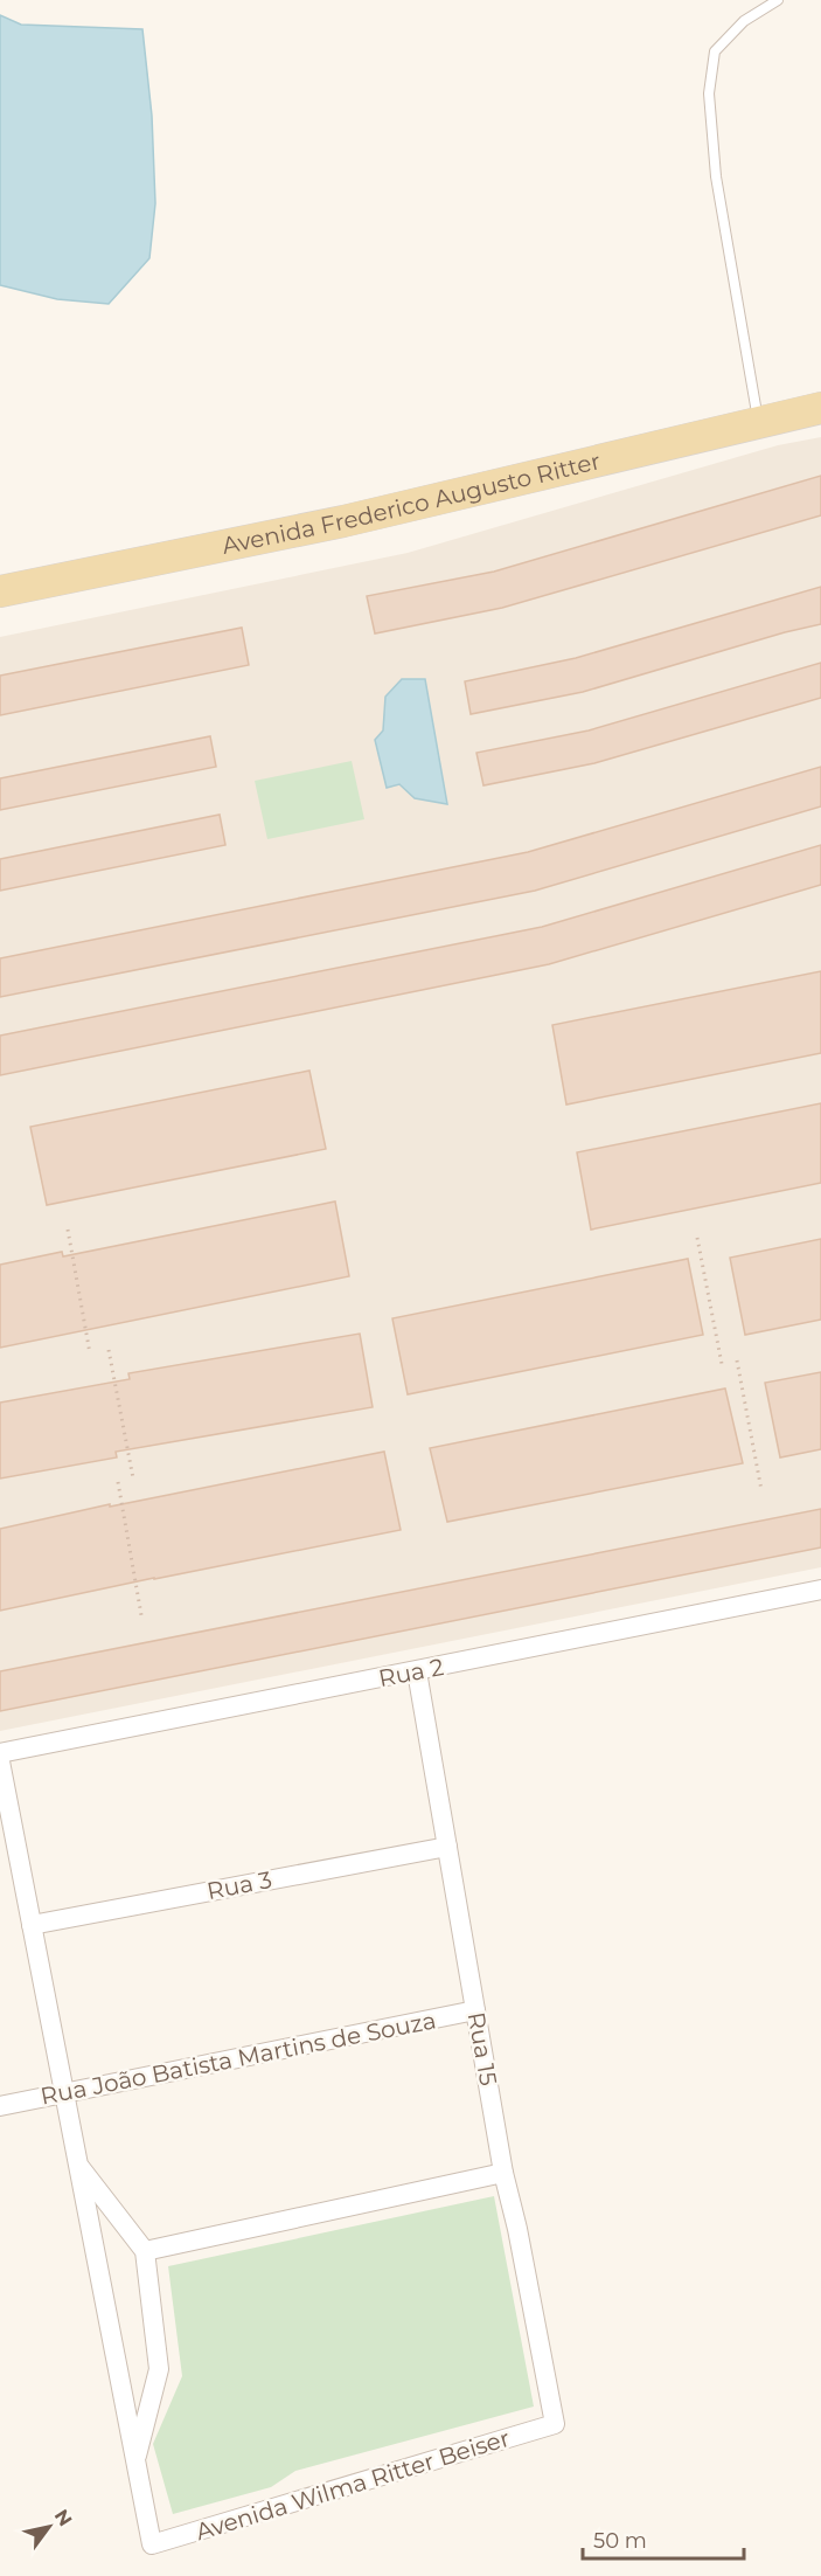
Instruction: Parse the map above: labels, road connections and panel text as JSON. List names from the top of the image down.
{
  "streets": {
    "main road": ["Avenida Frederico Augusto Ritter"],
    "street": [
      "Rua 2",
      "Rua 3",
      "Rua 15",
      "Rua João Batista Martins de Souza",
      "Avenida Wilma Ritter Beiser"
    ]
  },
  "crossings": [
    ["Rua 2", "Rua 15"],
    ["Rua 3", "Rua 15"],
    ["Rua 15", "Rua João Batista Martins de Souza"],
    ["Rua 15", "Avenida Wilma Ritter Beiser"]
  ],
  "scale_bar": "50 m",
  "north": "top right"
}
